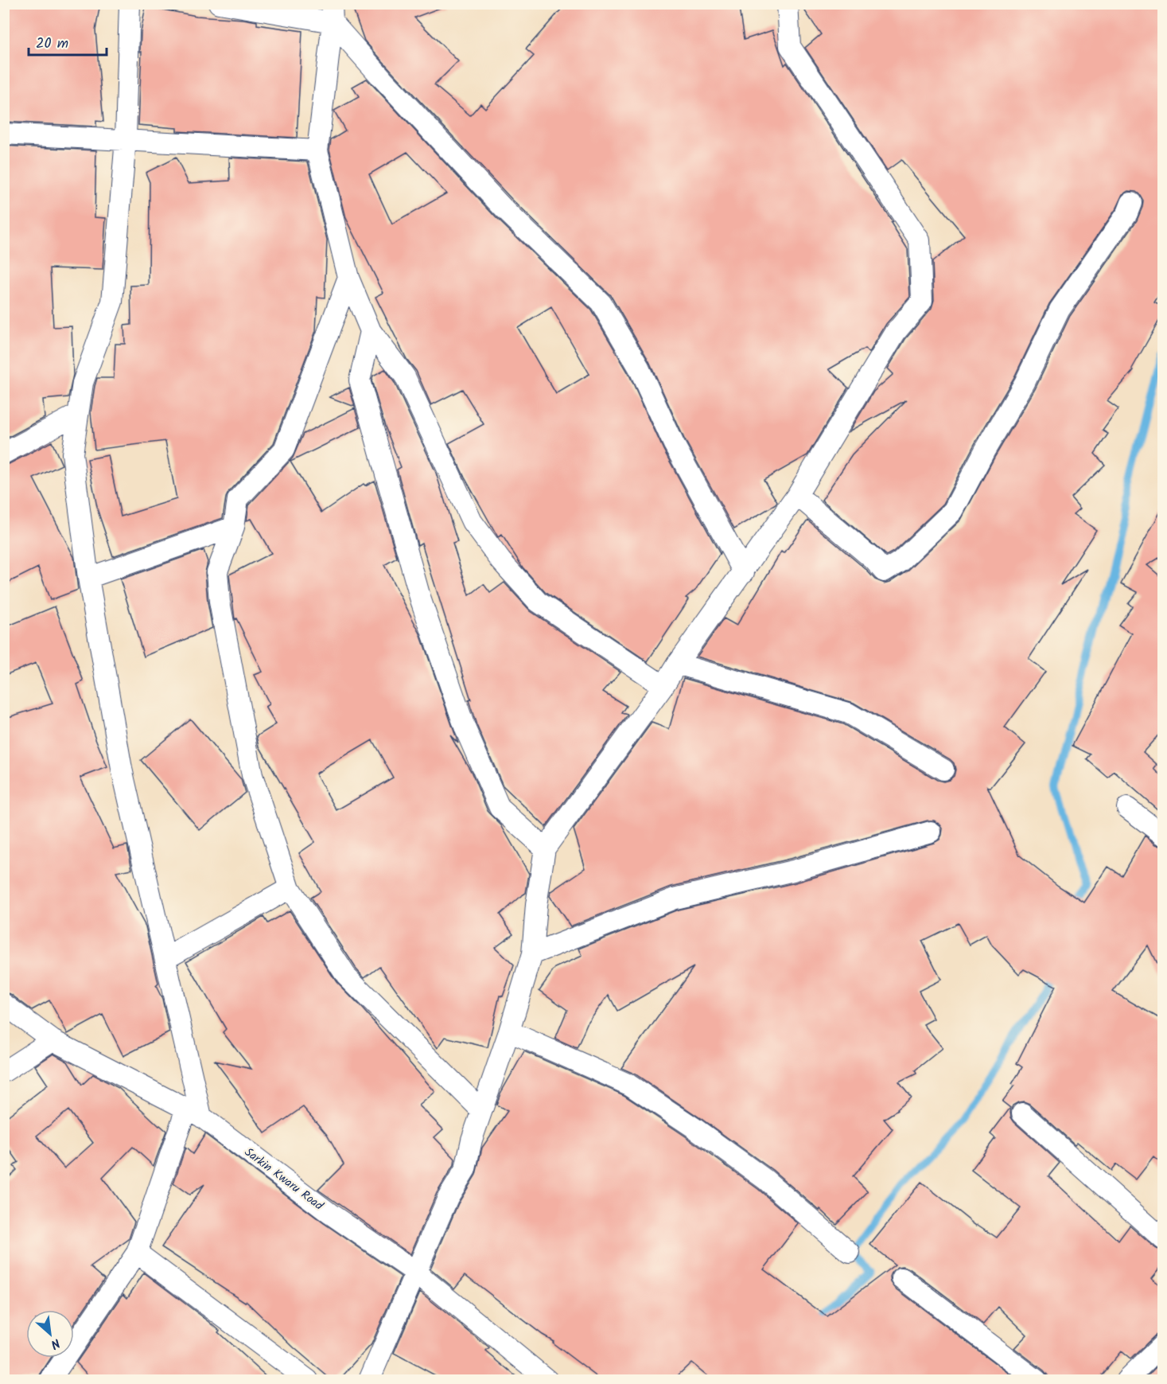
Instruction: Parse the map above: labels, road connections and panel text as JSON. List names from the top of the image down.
{
  "streets": {
    "street": ["Sarkin Kwaru Road"]
  },
  "scale_bar": "20 m",
  "north": "bottom right"
}
